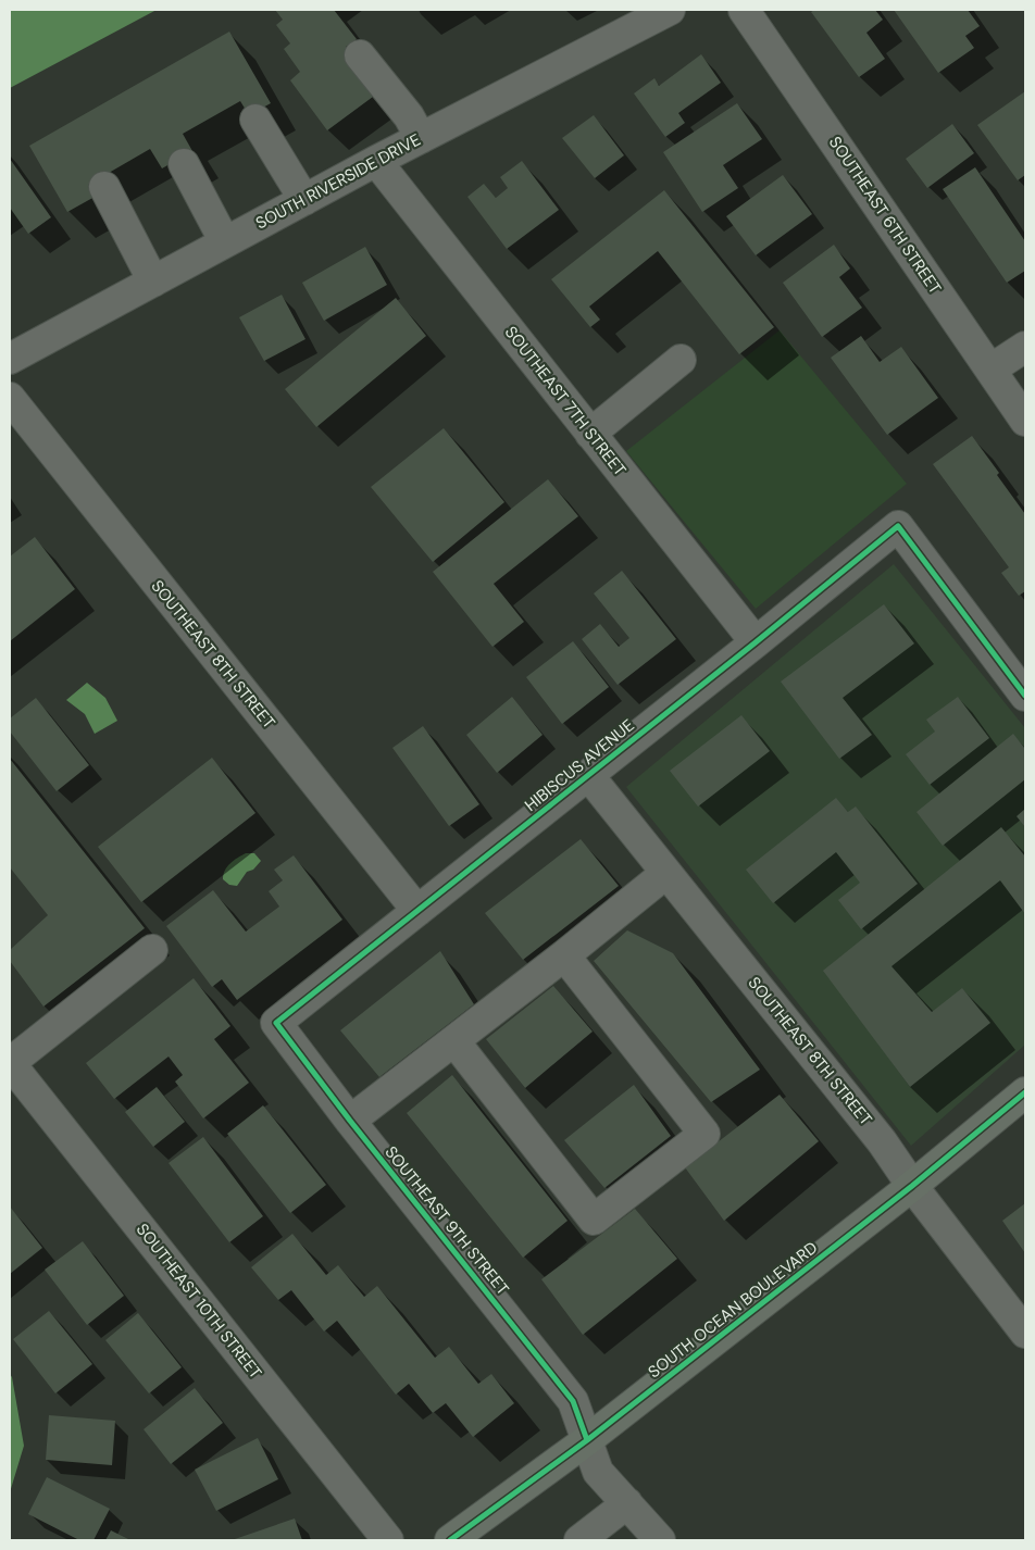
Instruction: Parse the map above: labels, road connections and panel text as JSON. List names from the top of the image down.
{
  "streets": {
    "main road": ["SOUTH OCEAN BOULEVARD"],
    "street": [
      "SOUTH RIVERSIDE DRIVE",
      "SOUTHEAST 6TH STREET",
      "SOUTHEAST 7TH STREET",
      "SOUTHEAST 8TH STREET",
      "HIBISCUS AVENUE",
      "SOUTHEAST 9TH STREET",
      "SOUTHEAST 10TH STREET"
    ]
  },
  "crossings": [
    ["SOUTH RIVERSIDE DRIVE", "SOUTHEAST 7TH STREET"],
    ["SOUTHEAST 7TH STREET", "HIBISCUS AVENUE"],
    ["SOUTHEAST 8TH STREET", "HIBISCUS AVENUE"],
    ["SOUTHEAST 8TH STREET", "SOUTH OCEAN BOULEVARD"],
    ["HIBISCUS AVENUE", "SOUTHEAST 9TH STREET"],
    ["SOUTHEAST 9TH STREET", "SOUTH OCEAN BOULEVARD"]
  ]
}
